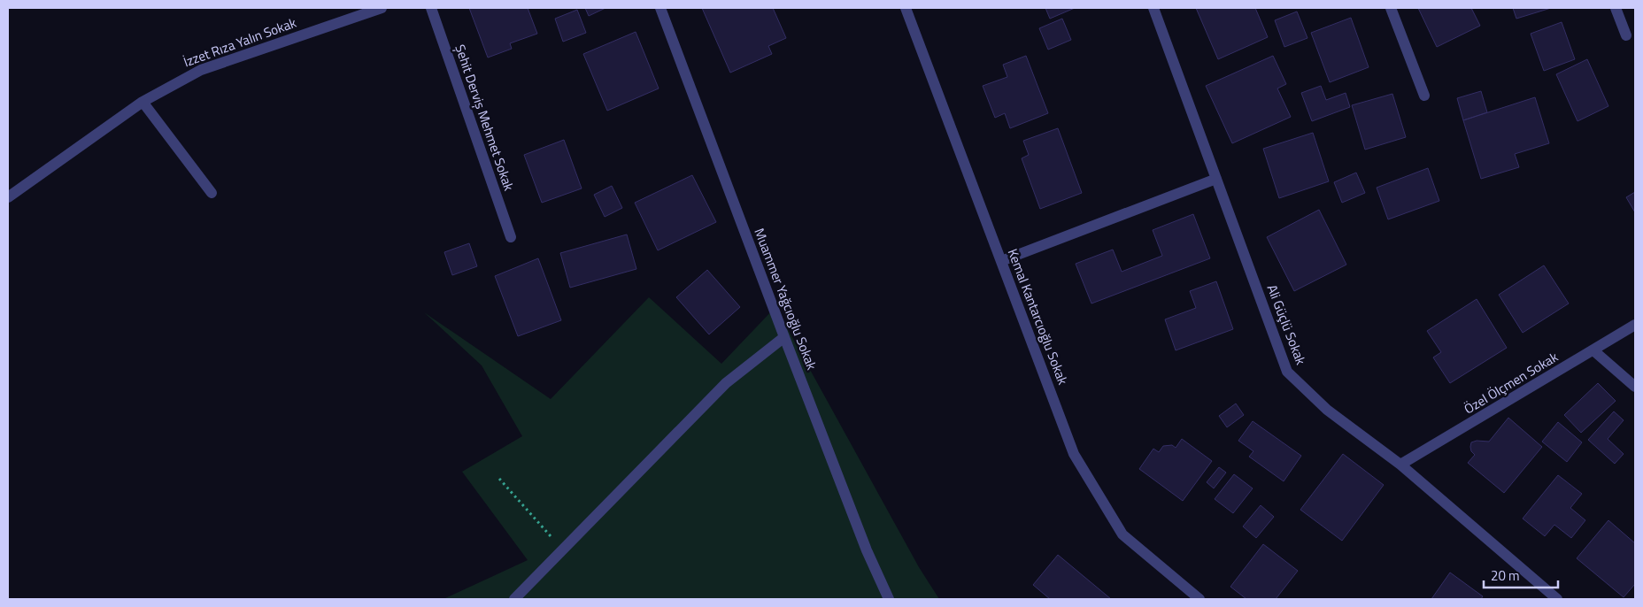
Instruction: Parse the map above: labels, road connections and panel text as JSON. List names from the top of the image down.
{
  "streets": {
    "street": [
      "İzzet Rıza Yalın Sokak",
      "Şehit Derviş Mehmet Sokak",
      "Muammer Yağcıoğlu Sokak",
      "Kemal Kantarcıoğlu Sokak",
      "Ali Güçlü Sokak",
      "Özel Ölçmen Sokak"
    ]
  },
  "crossings": [
    ["Ali Güçlü Sokak", "Özel Ölçmen Sokak"]
  ],
  "scale_bar": "20 m"
}
